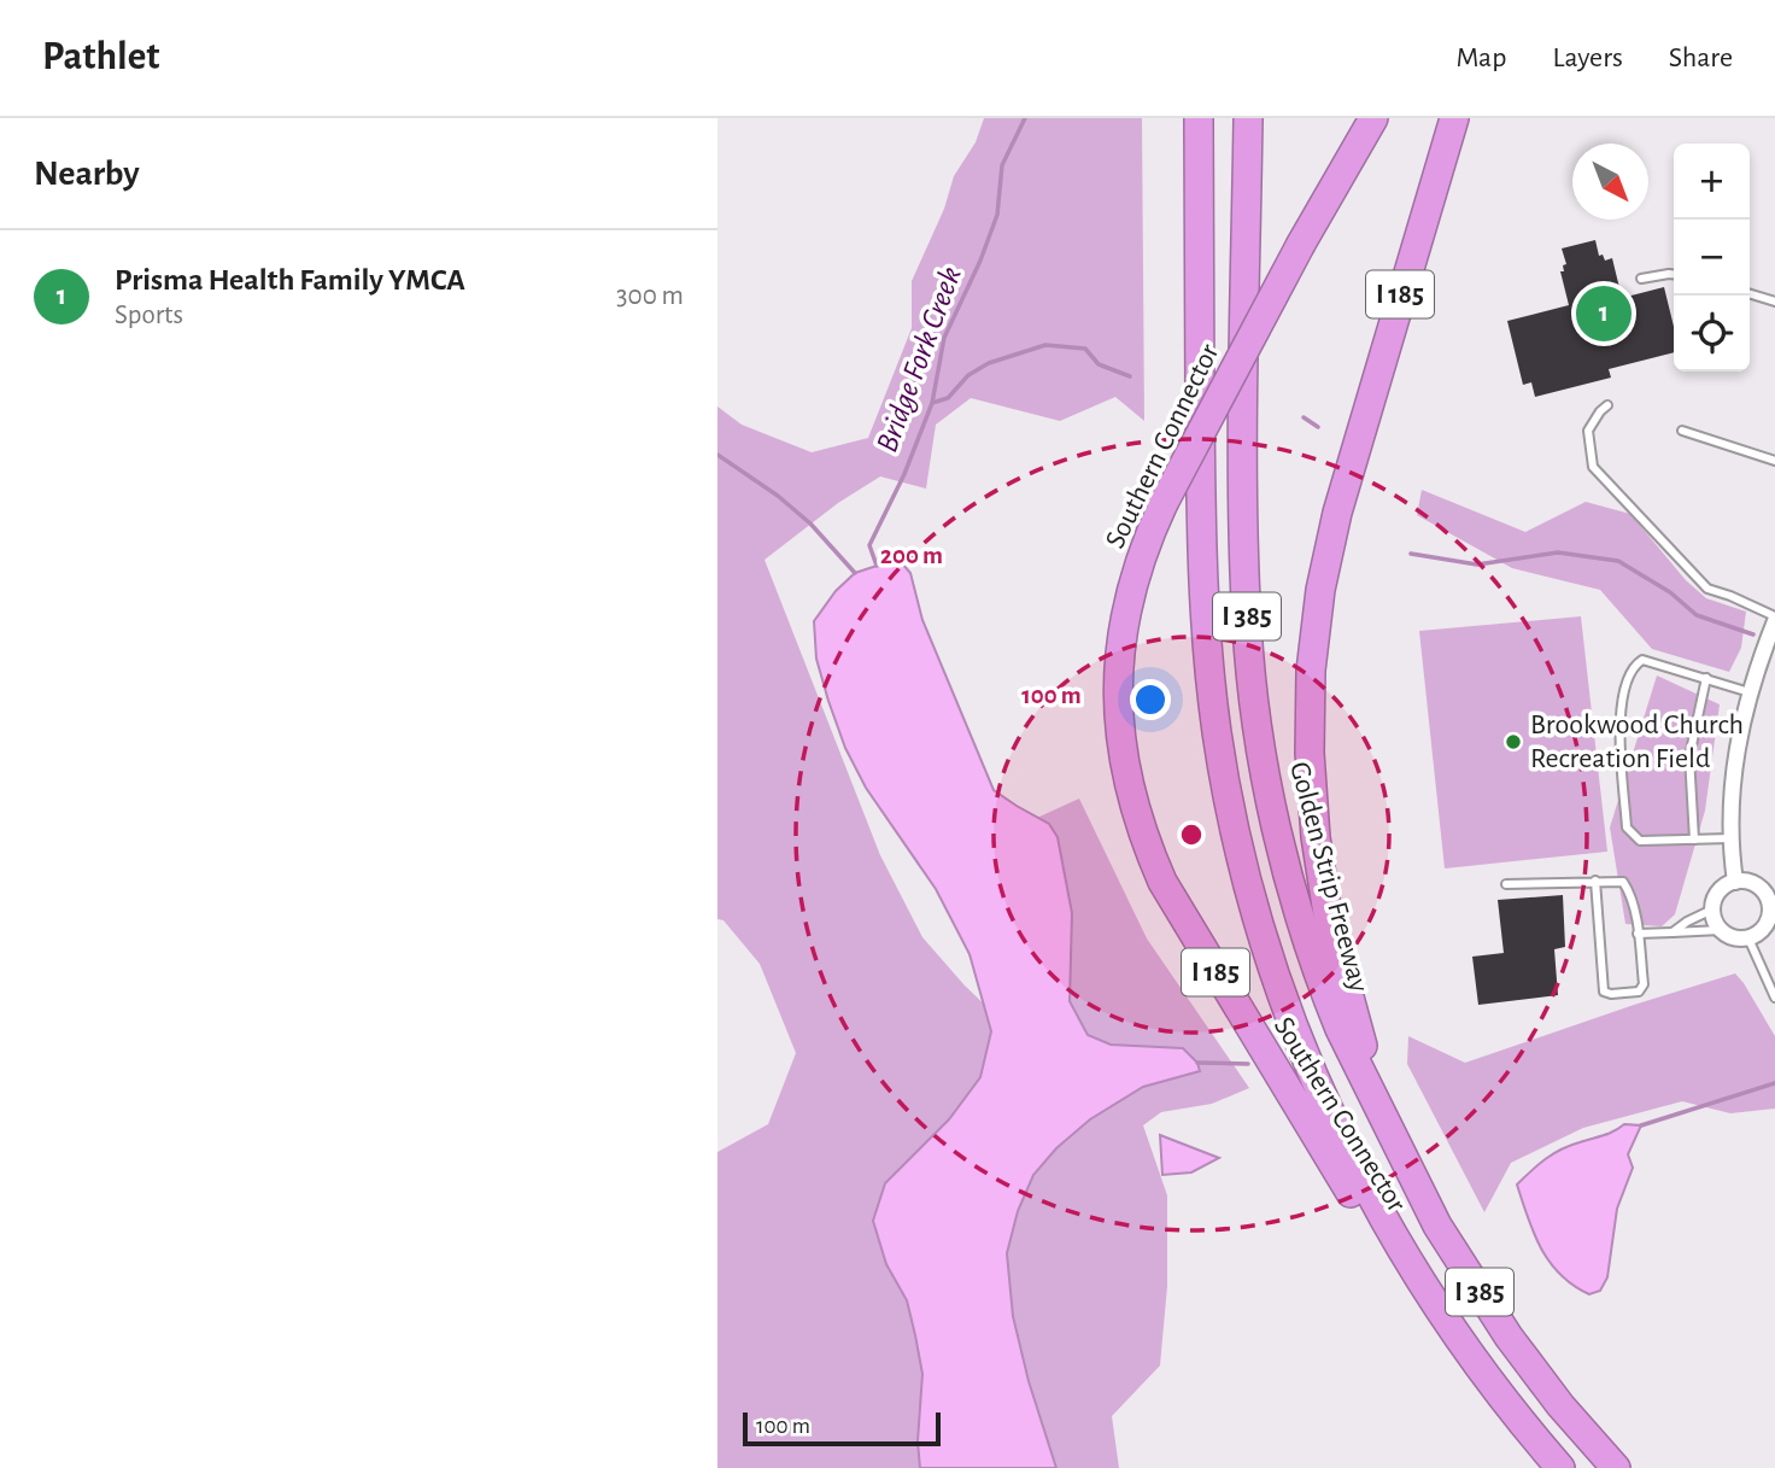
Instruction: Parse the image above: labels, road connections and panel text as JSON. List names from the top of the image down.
{
  "streets": {
    "highway": [
      "I 185",
      "Southern Connector",
      "I 385",
      "Golden Strip Freeway"
    ]
  },
  "crossings": [
    ["Southern Connector", "I 385"],
    ["Southern Connector", "Golden Strip Freeway"]
  ],
  "water": ["Bridge Fork Creek"],
  "places": ["Brookwood Church Recreation Field"],
  "scale_bar": "100 m",
  "north": "bottom right",
  "page": {
    "header": "Pathlet",
    "nav": ["Map", "Layers", "Share"],
    "heading": "Nearby",
    "map_buttons": ["+", "−"],
    "list": [
      {
        "mark": "1",
        "name": "Prisma Health Family YMCA",
        "note": "Sports",
        "value": "300 m"
      }
    ],
    "pins": "1",
    "scale": "100 m"
  },
  "rings": ["200 m", "100 m"]
}
